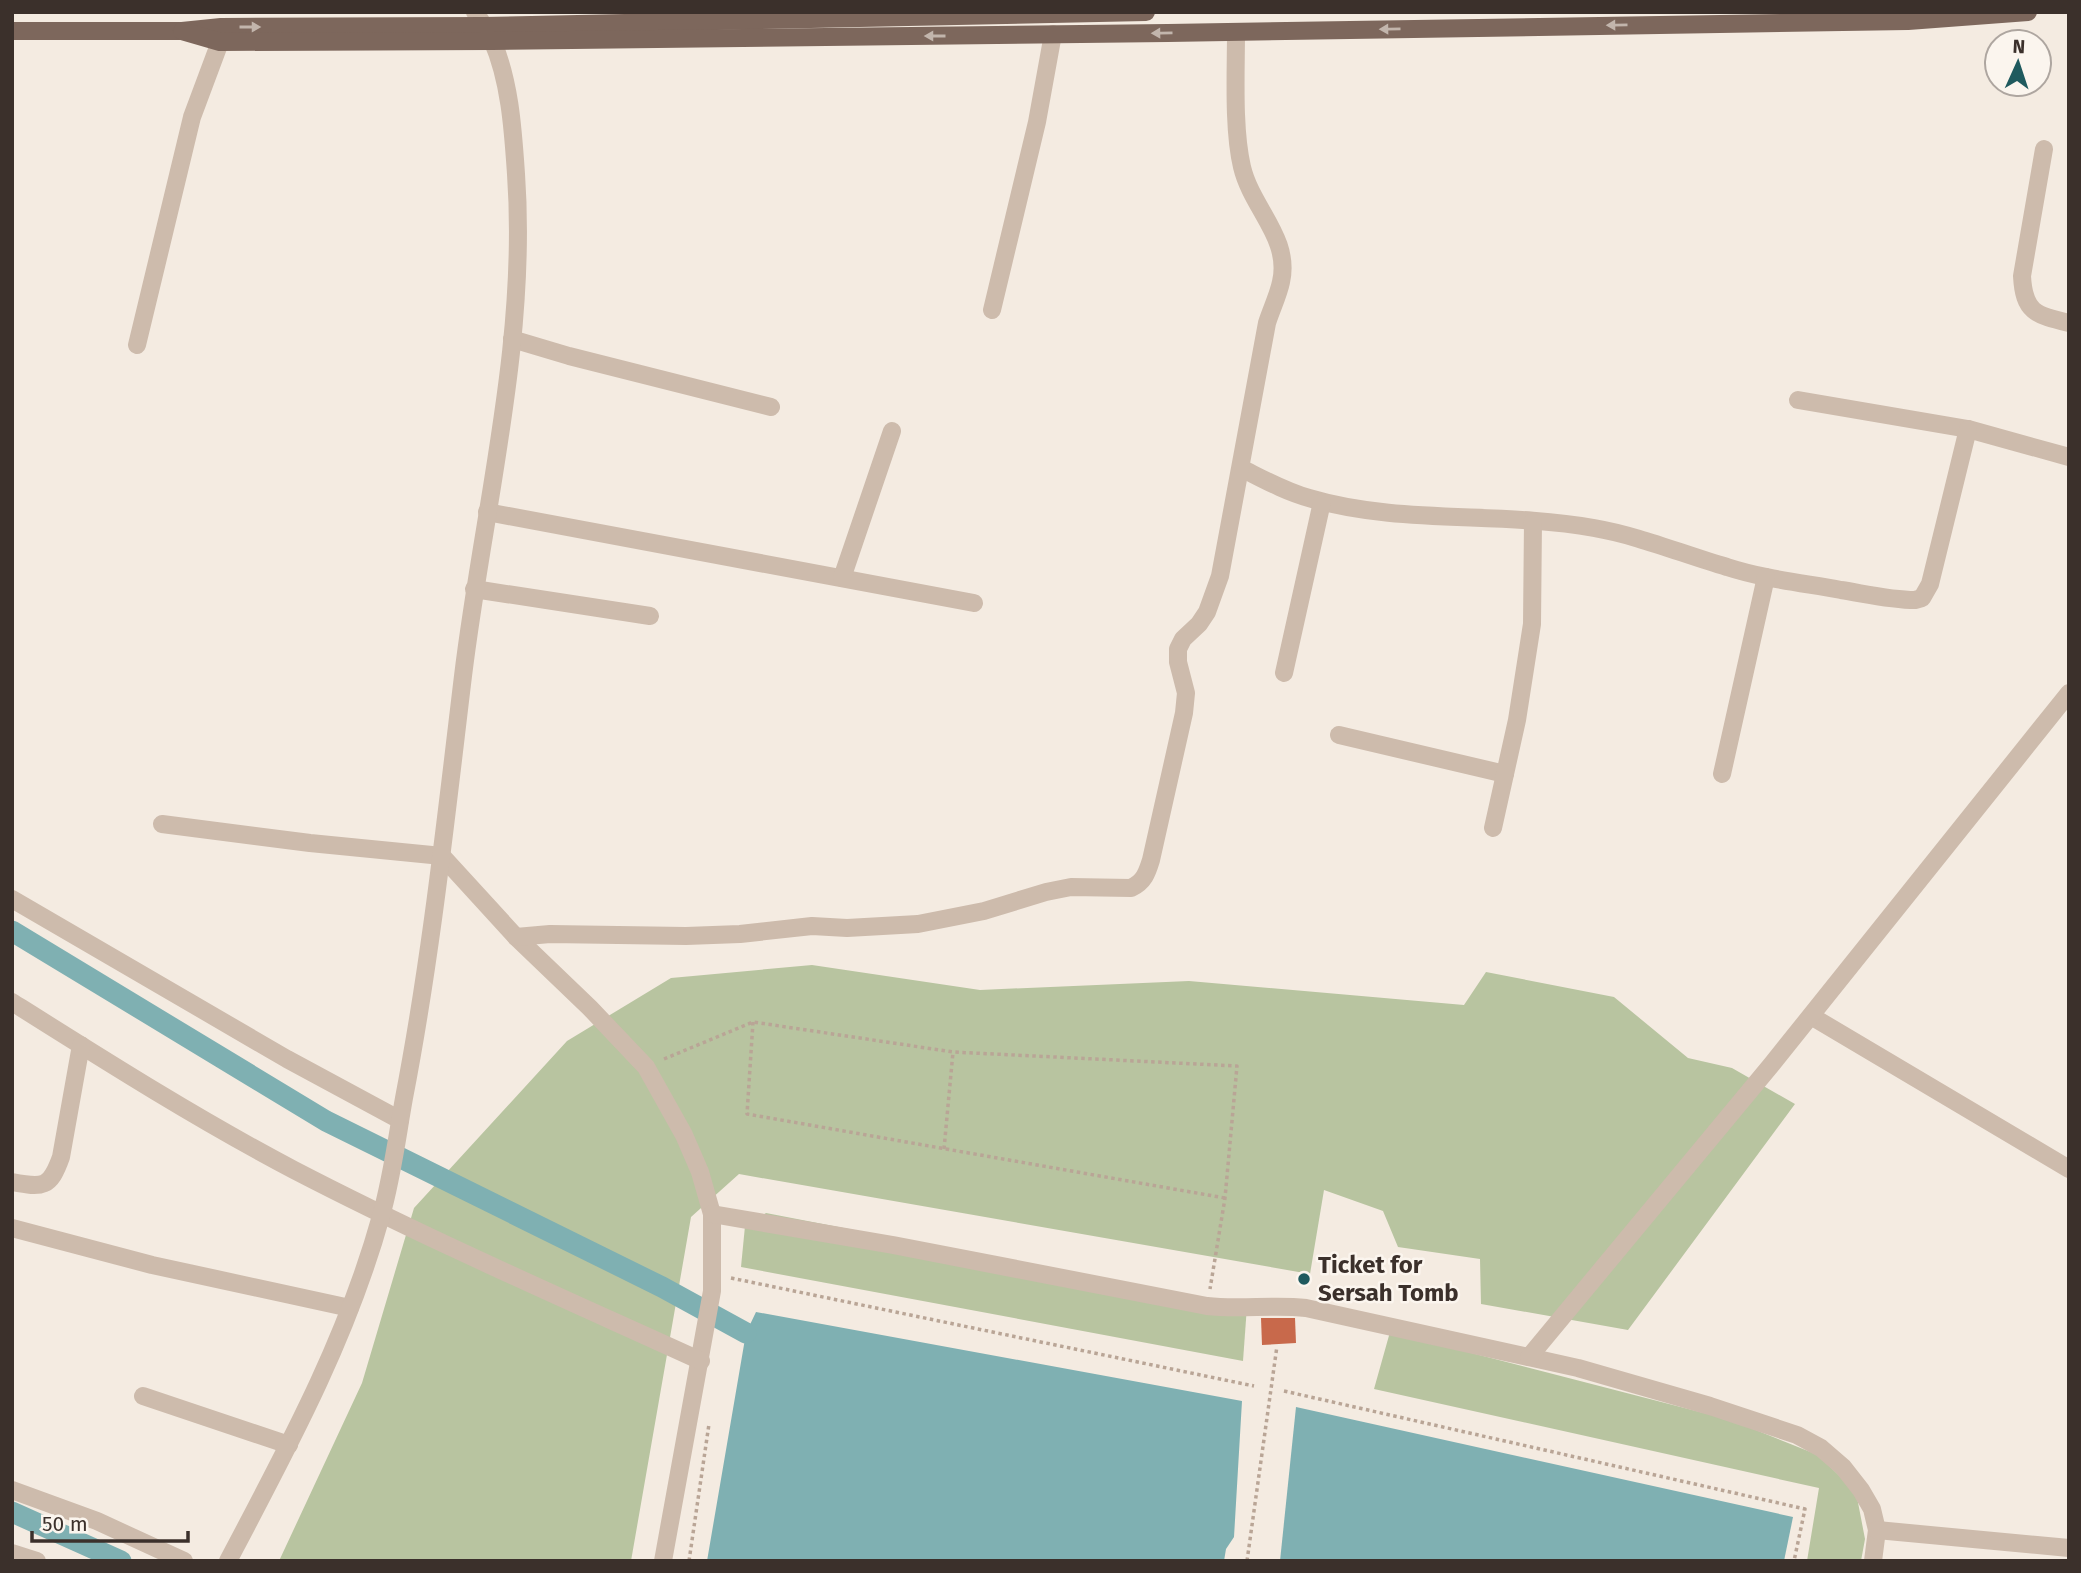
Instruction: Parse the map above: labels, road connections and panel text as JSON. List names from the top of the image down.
{
  "places": ["Ticket for Sersah Tomb"],
  "scale_bar": "50 m",
  "north": "top"
}
